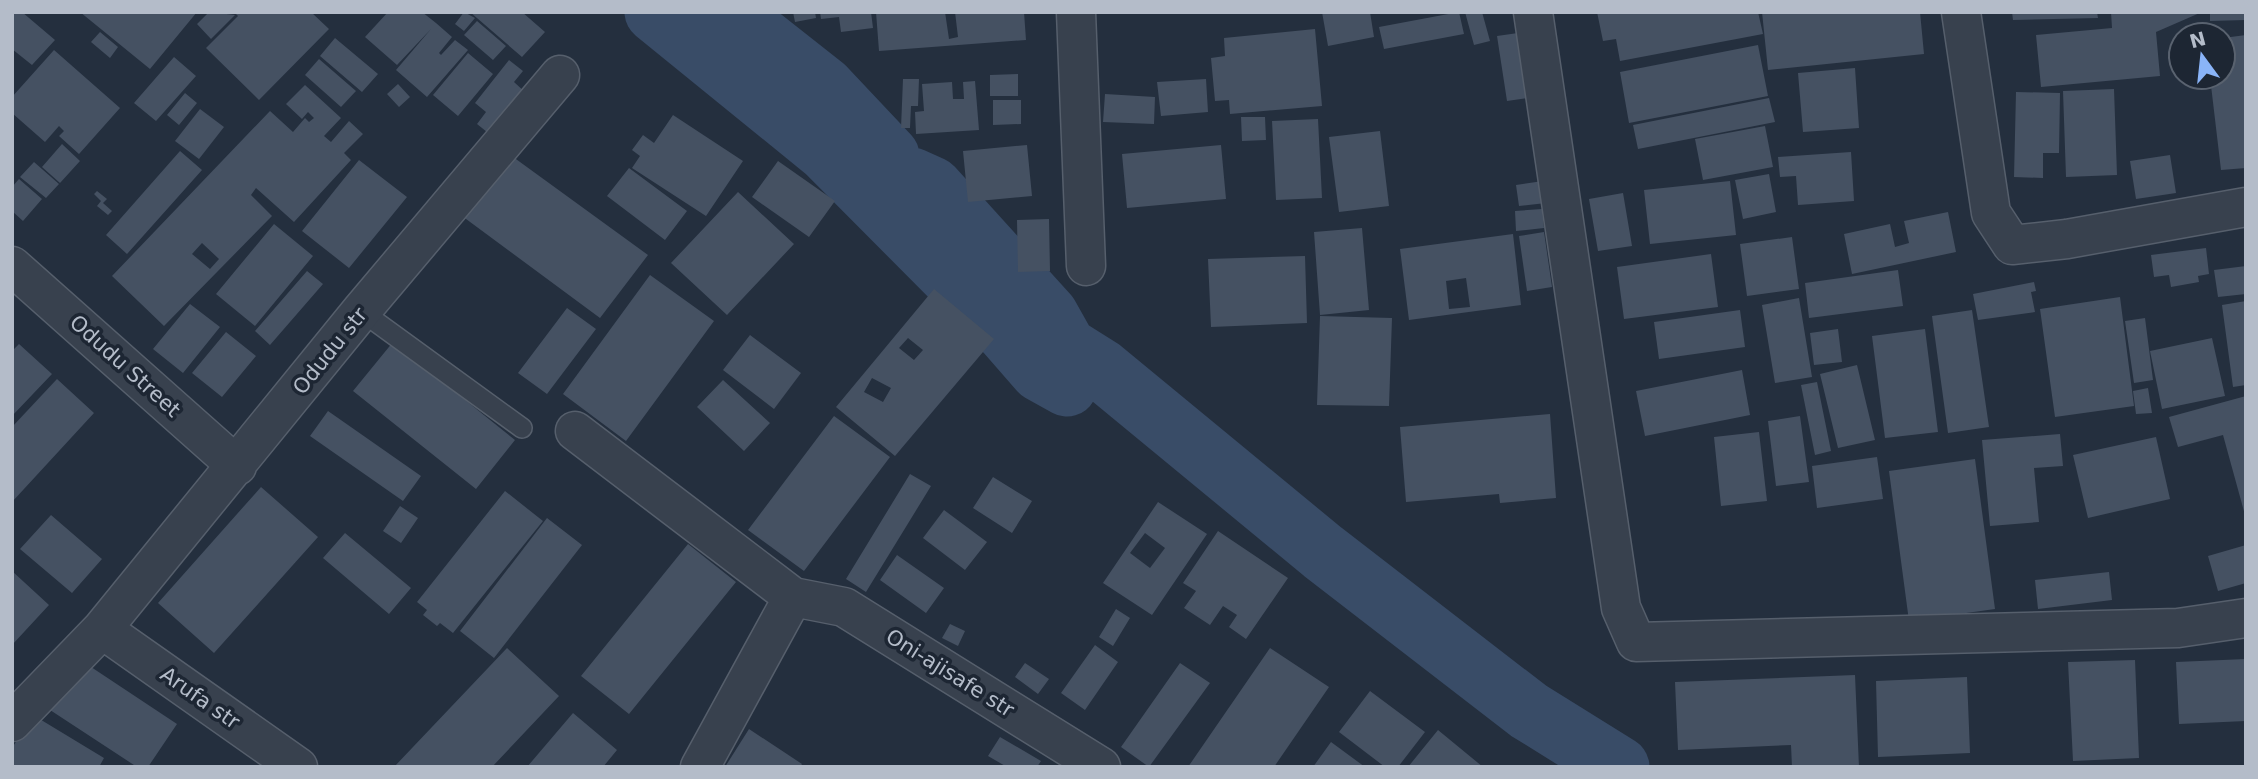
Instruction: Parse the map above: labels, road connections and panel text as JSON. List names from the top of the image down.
{
  "streets": {
    "street": [
      "Odudu str",
      "Odudu Street",
      "Oni-ajisafe str",
      "Arufa str"
    ]
  },
  "crossings": [
    ["Odudu str", "Odudu Street"],
    ["Odudu str", "Arufa str"]
  ],
  "north": "top"
}
